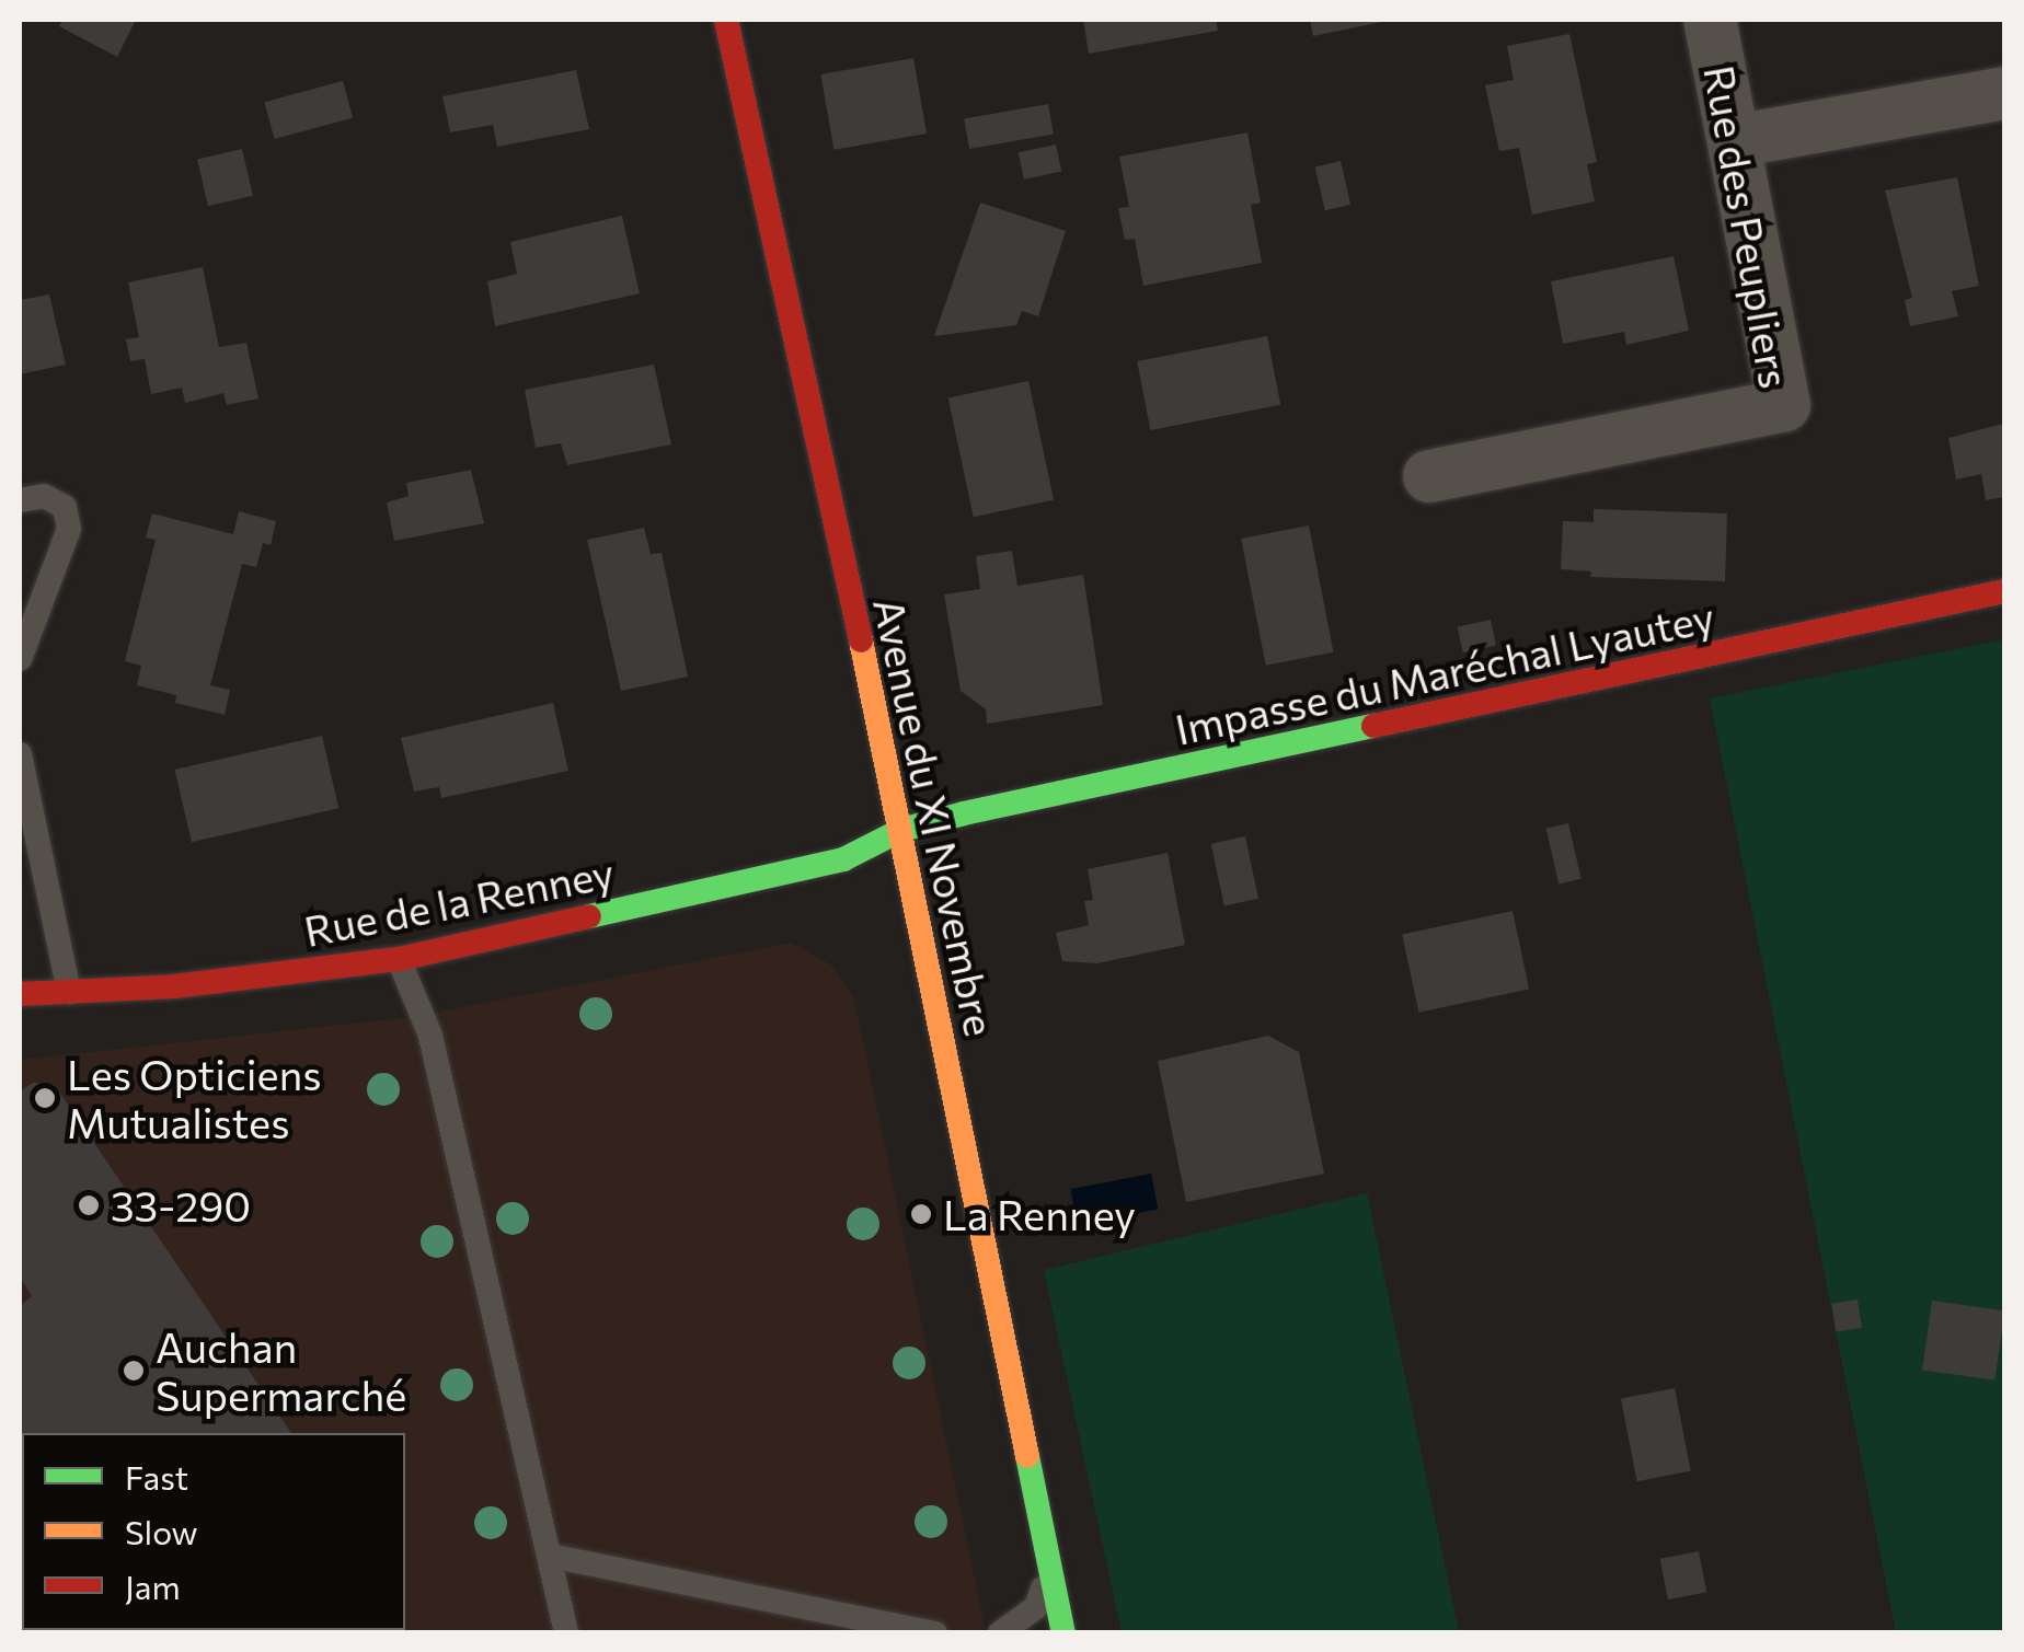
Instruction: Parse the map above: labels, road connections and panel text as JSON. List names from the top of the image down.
{
  "streets": {
    "street": [
      "Rue des Peupliers",
      "Impasse du Maréchal Lyautey",
      "Avenue du XI Novembre",
      "Rue de la Renney"
    ]
  },
  "crossings": [
    ["Impasse du Maréchal Lyautey", "Avenue du XI Novembre"],
    ["Impasse du Maréchal Lyautey", "Rue de la Renney"],
    ["Avenue du XI Novembre", "Rue de la Renney"]
  ],
  "places": [
    "Les Opticiens Mutualistes",
    "33-290",
    "La Renney",
    "Auchan Supermarché"
  ],
  "legend": ["Fast", "Slow", "Jam"]
}
